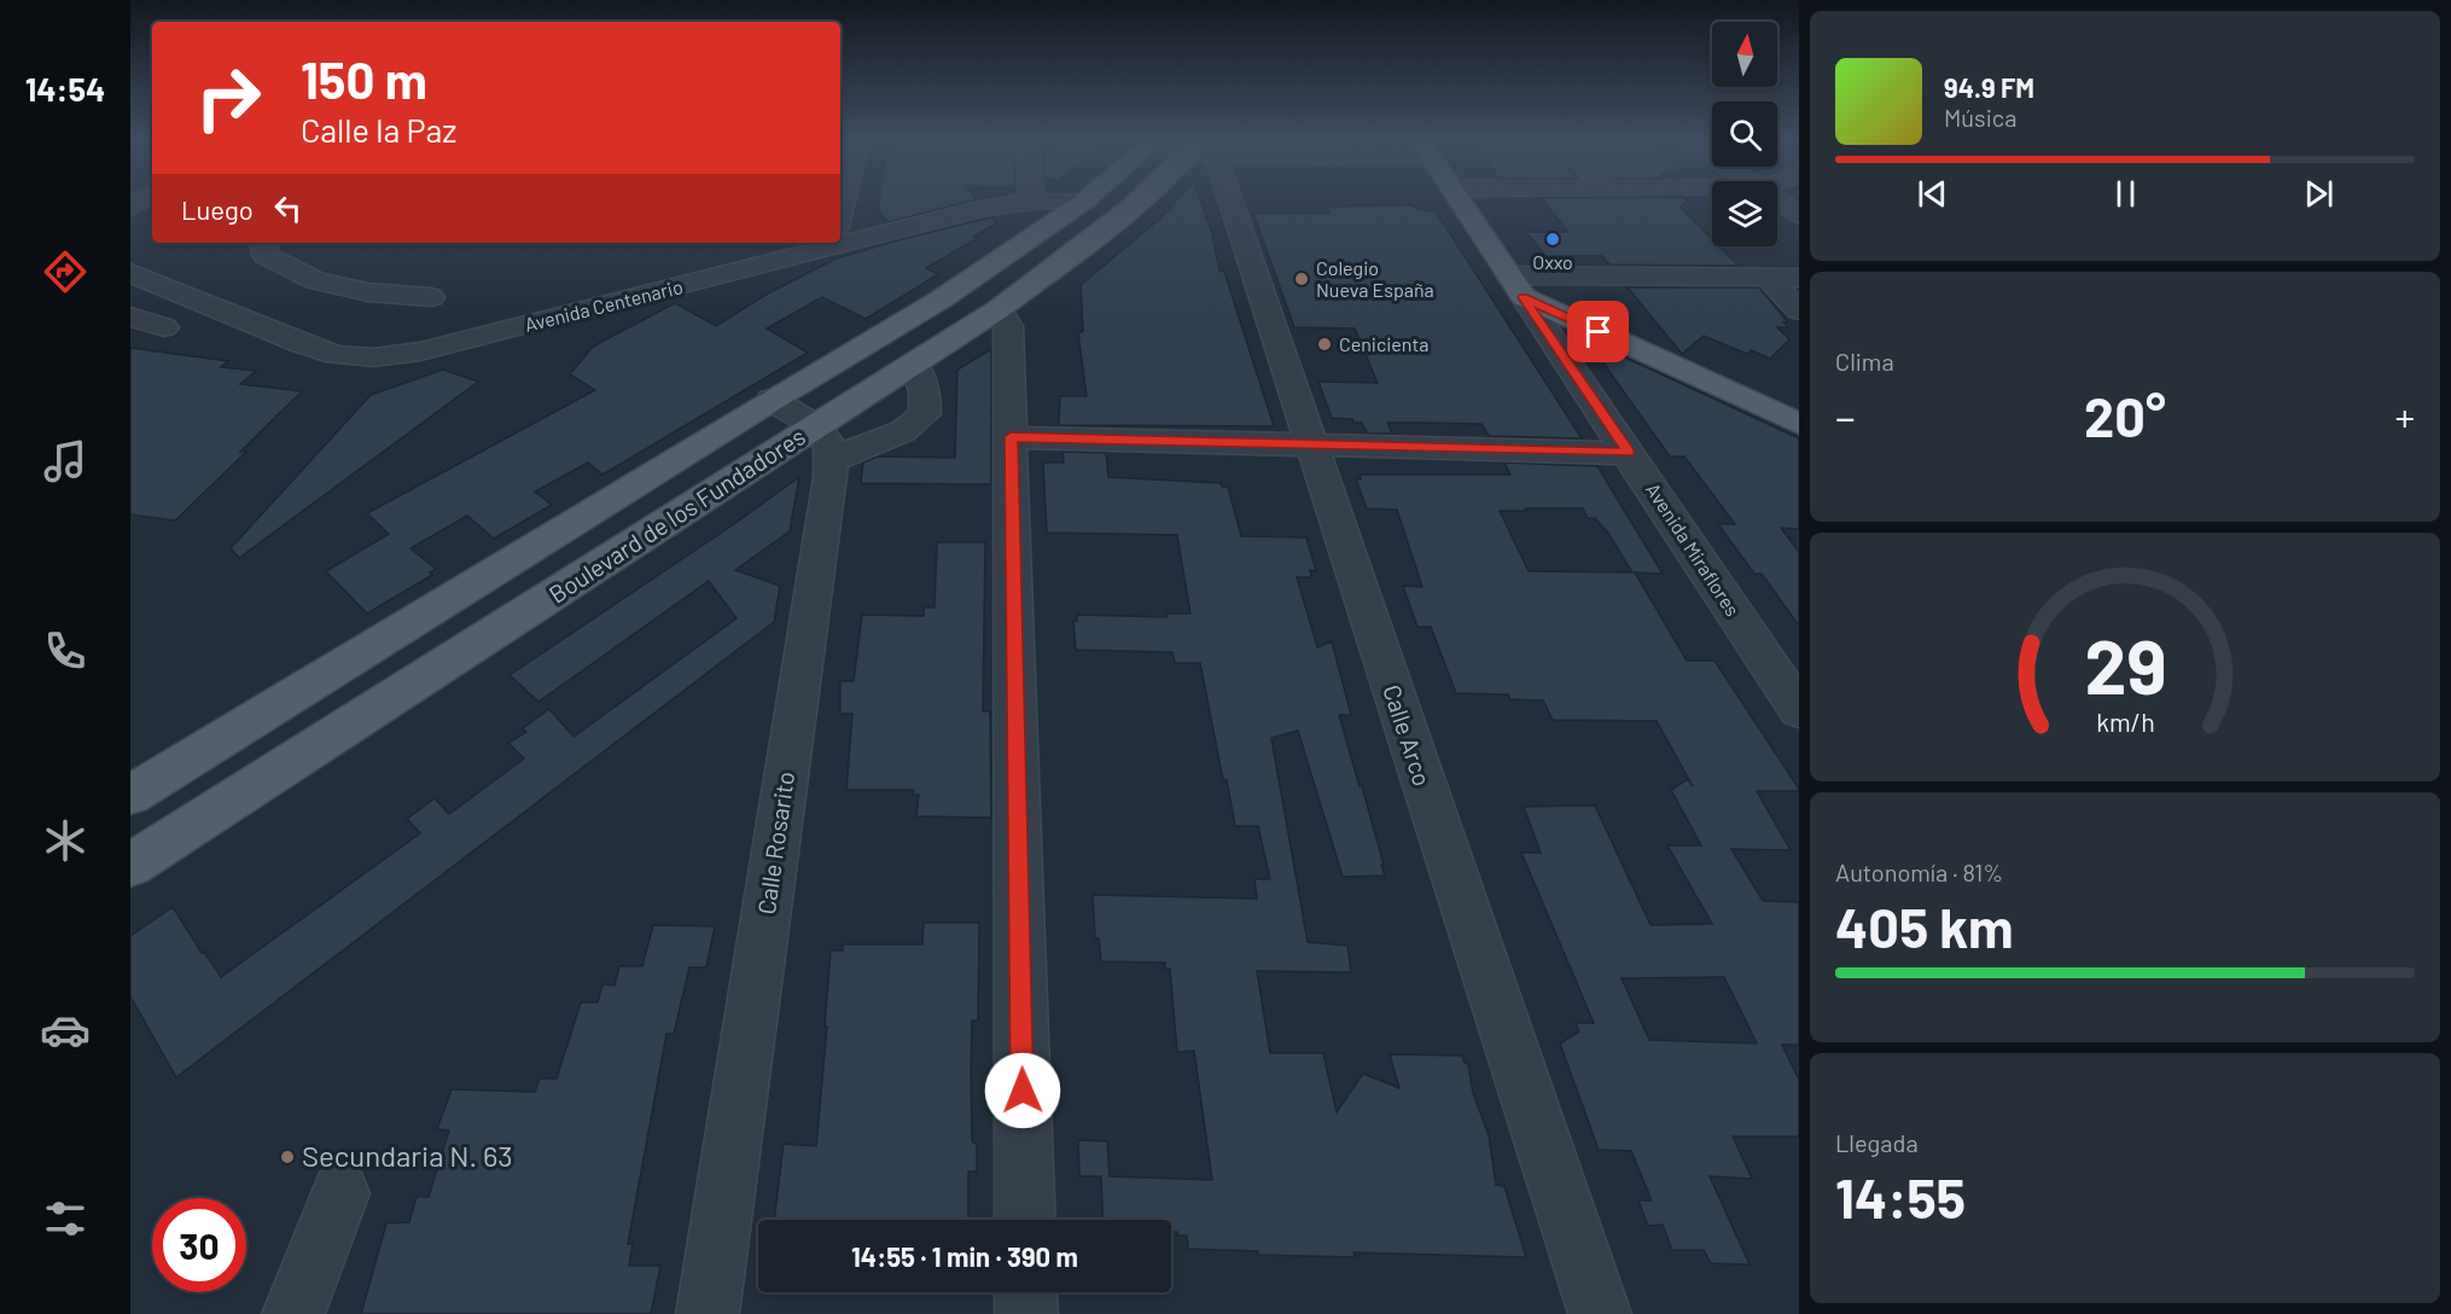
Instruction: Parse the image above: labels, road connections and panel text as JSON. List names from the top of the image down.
{
  "streets": {
    "main road": ["Boulevard de los Fundadores", "Avenida Miraflores"],
    "street": ["Avenida Centenario", "Calle Arco", "Calle Rosarito"]
  },
  "crossings": [
    ["Avenida Centenario", "Boulevard de los Fundadores"],
    ["Boulevard de los Fundadores", "Calle Rosarito"]
  ],
  "places": [
    "Oxxo",
    "Colegio Nueva España",
    "Cenicienta",
    "Secundaria N. 63"
  ],
  "north": "top",
  "page": {
    "tabs": "14:54",
    "turn": ["150 m", "Calle la Paz"],
    "song": ["94.9 FM", "Música"],
    "then": "Luego",
    "tile": [
      "Clima",
      ["Autonomía · 81%", "405 km"],
      ["Llegada", "14:55"]
    ],
    "heat": ["−", "20°", "+"],
    "limit": "30",
    "trip": "14:55 · 1 min · 390 m",
    "gauge": ["29", "km/h"]
  }
}
